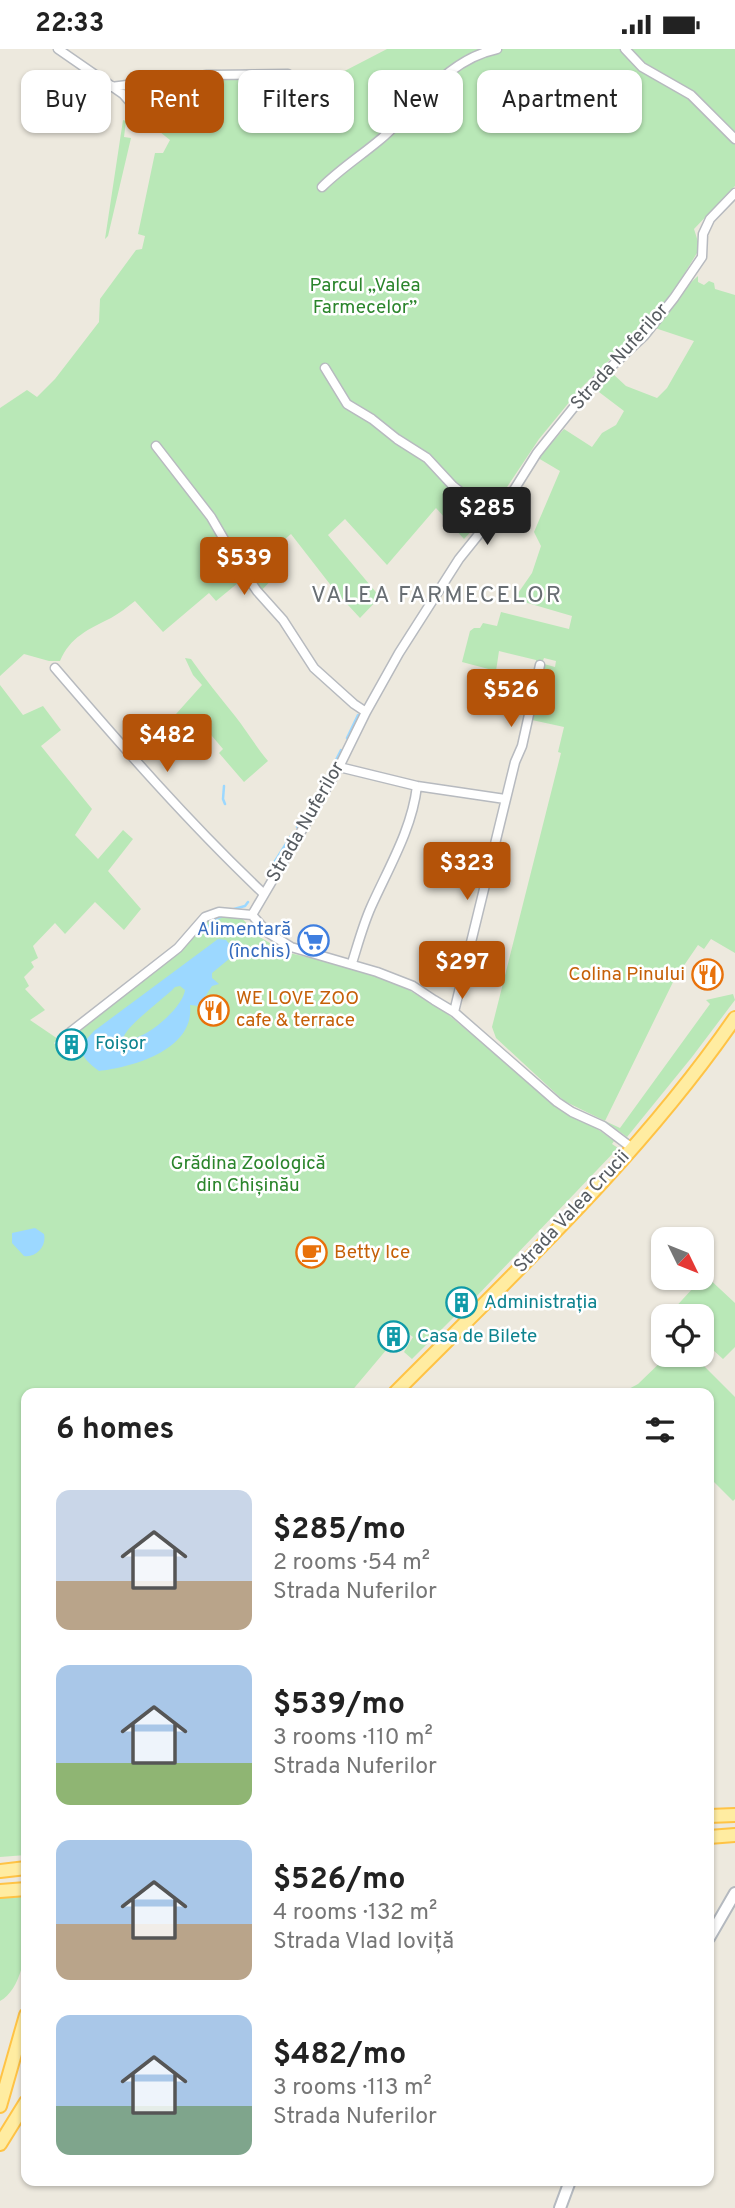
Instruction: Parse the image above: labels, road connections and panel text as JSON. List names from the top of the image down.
{
  "streets": {
    "main road": ["Strada Valea Crucii"],
    "street": ["Strada Nuferilor"]
  },
  "districts": ["VALEA FARMECELOR"],
  "parks": ["Parcul „Valea Farmecelor”", "Grădina Zoologică din Chișinău"],
  "places": {
    "supermarket": ["Alimentară (închis)"],
    "restaurant": ["Colina Pinului", "WE LOVE ZOO cafe & terrace"],
    "building": ["Foișor", "Administrația", "Casa de Bilete"],
    "cafe": ["Betty Ice"]
  },
  "north": "bottom right",
  "page": {
    "status": "22:33",
    "chip": [
      "Buy",
      "Rent",
      "Filters",
      "New",
      "Apartment"
    ],
    "price": [
      "$285",
      "$539",
      "$526",
      "$482",
      "$323",
      "$297"
    ],
    "heading": "6 homes",
    "list": [
      {
        "name": "$285/mo",
        "note": "2 rooms · 54 m² · Strada Nuferilor"
      },
      {
        "name": "$539/mo",
        "note": "3 rooms · 110 m² · Strada Nuferilor"
      },
      {
        "name": "$526/mo",
        "note": "4 rooms · 132 m² · Strada Vlad Ioviță"
      },
      {
        "name": "$482/mo",
        "note": "3 rooms · 113 m² · Strada Nuferilor"
      }
    ]
  }
}
